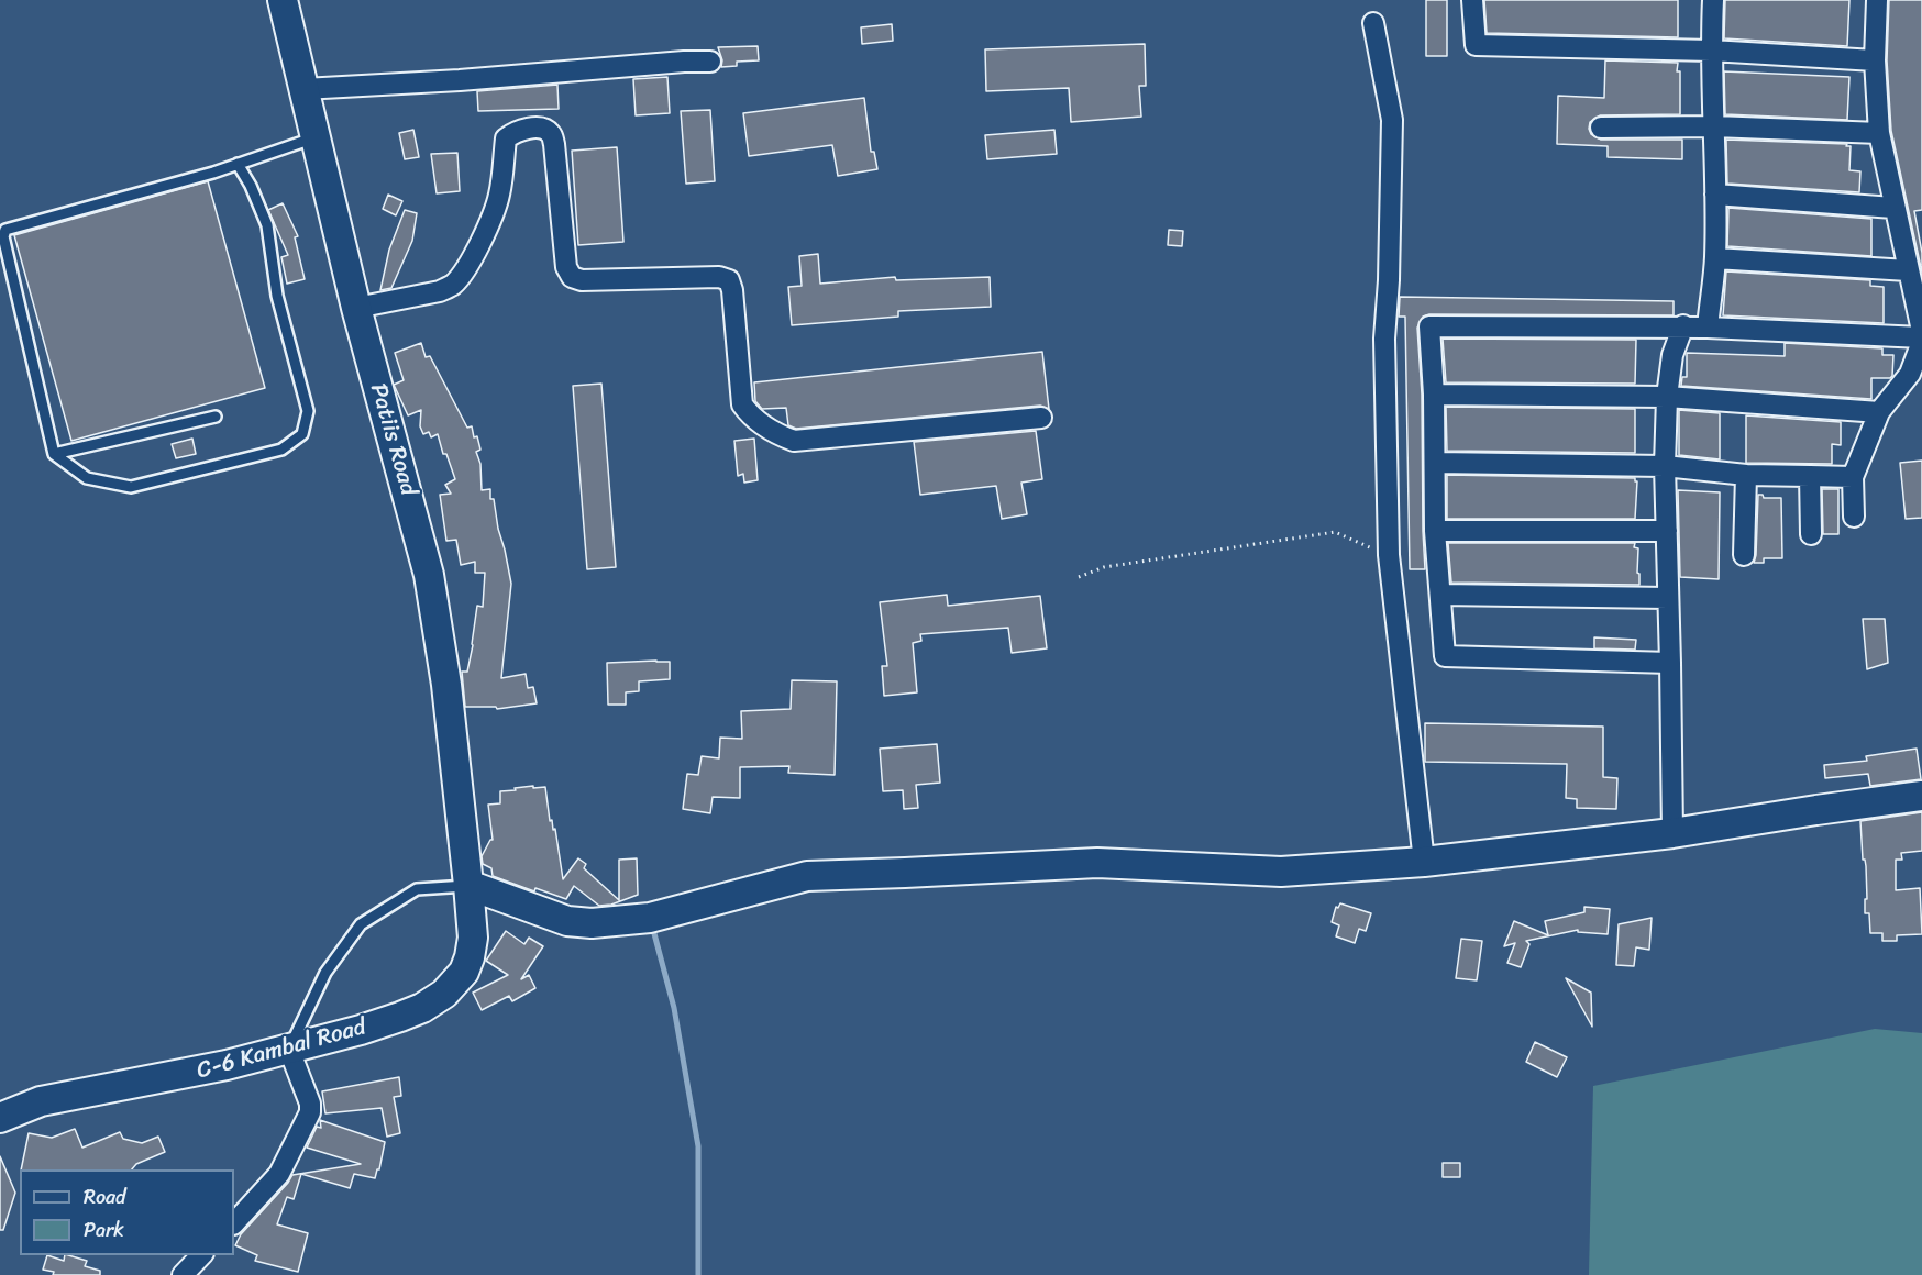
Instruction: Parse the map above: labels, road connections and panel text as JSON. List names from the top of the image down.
{
  "streets": {
    "street": ["Patiis Road", "C-6 Kambal Road"]
  },
  "crossings": [
    ["Patiis Road", "C-6 Kambal Road"]
  ],
  "legend": ["Road", "Park"]
}
